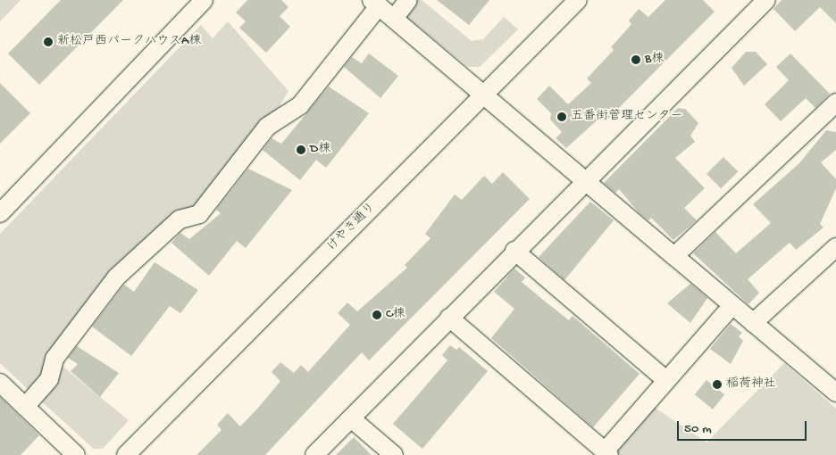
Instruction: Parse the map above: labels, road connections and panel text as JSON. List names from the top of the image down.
{
  "streets": {
    "street": ["けやき通り"]
  },
  "places": [
    "新松戸西パークハウスA棟",
    "B棟",
    "五番街管理センター",
    "D棟",
    "C棟",
    "稲荷神社"
  ],
  "scale_bar": "50 m"
}
